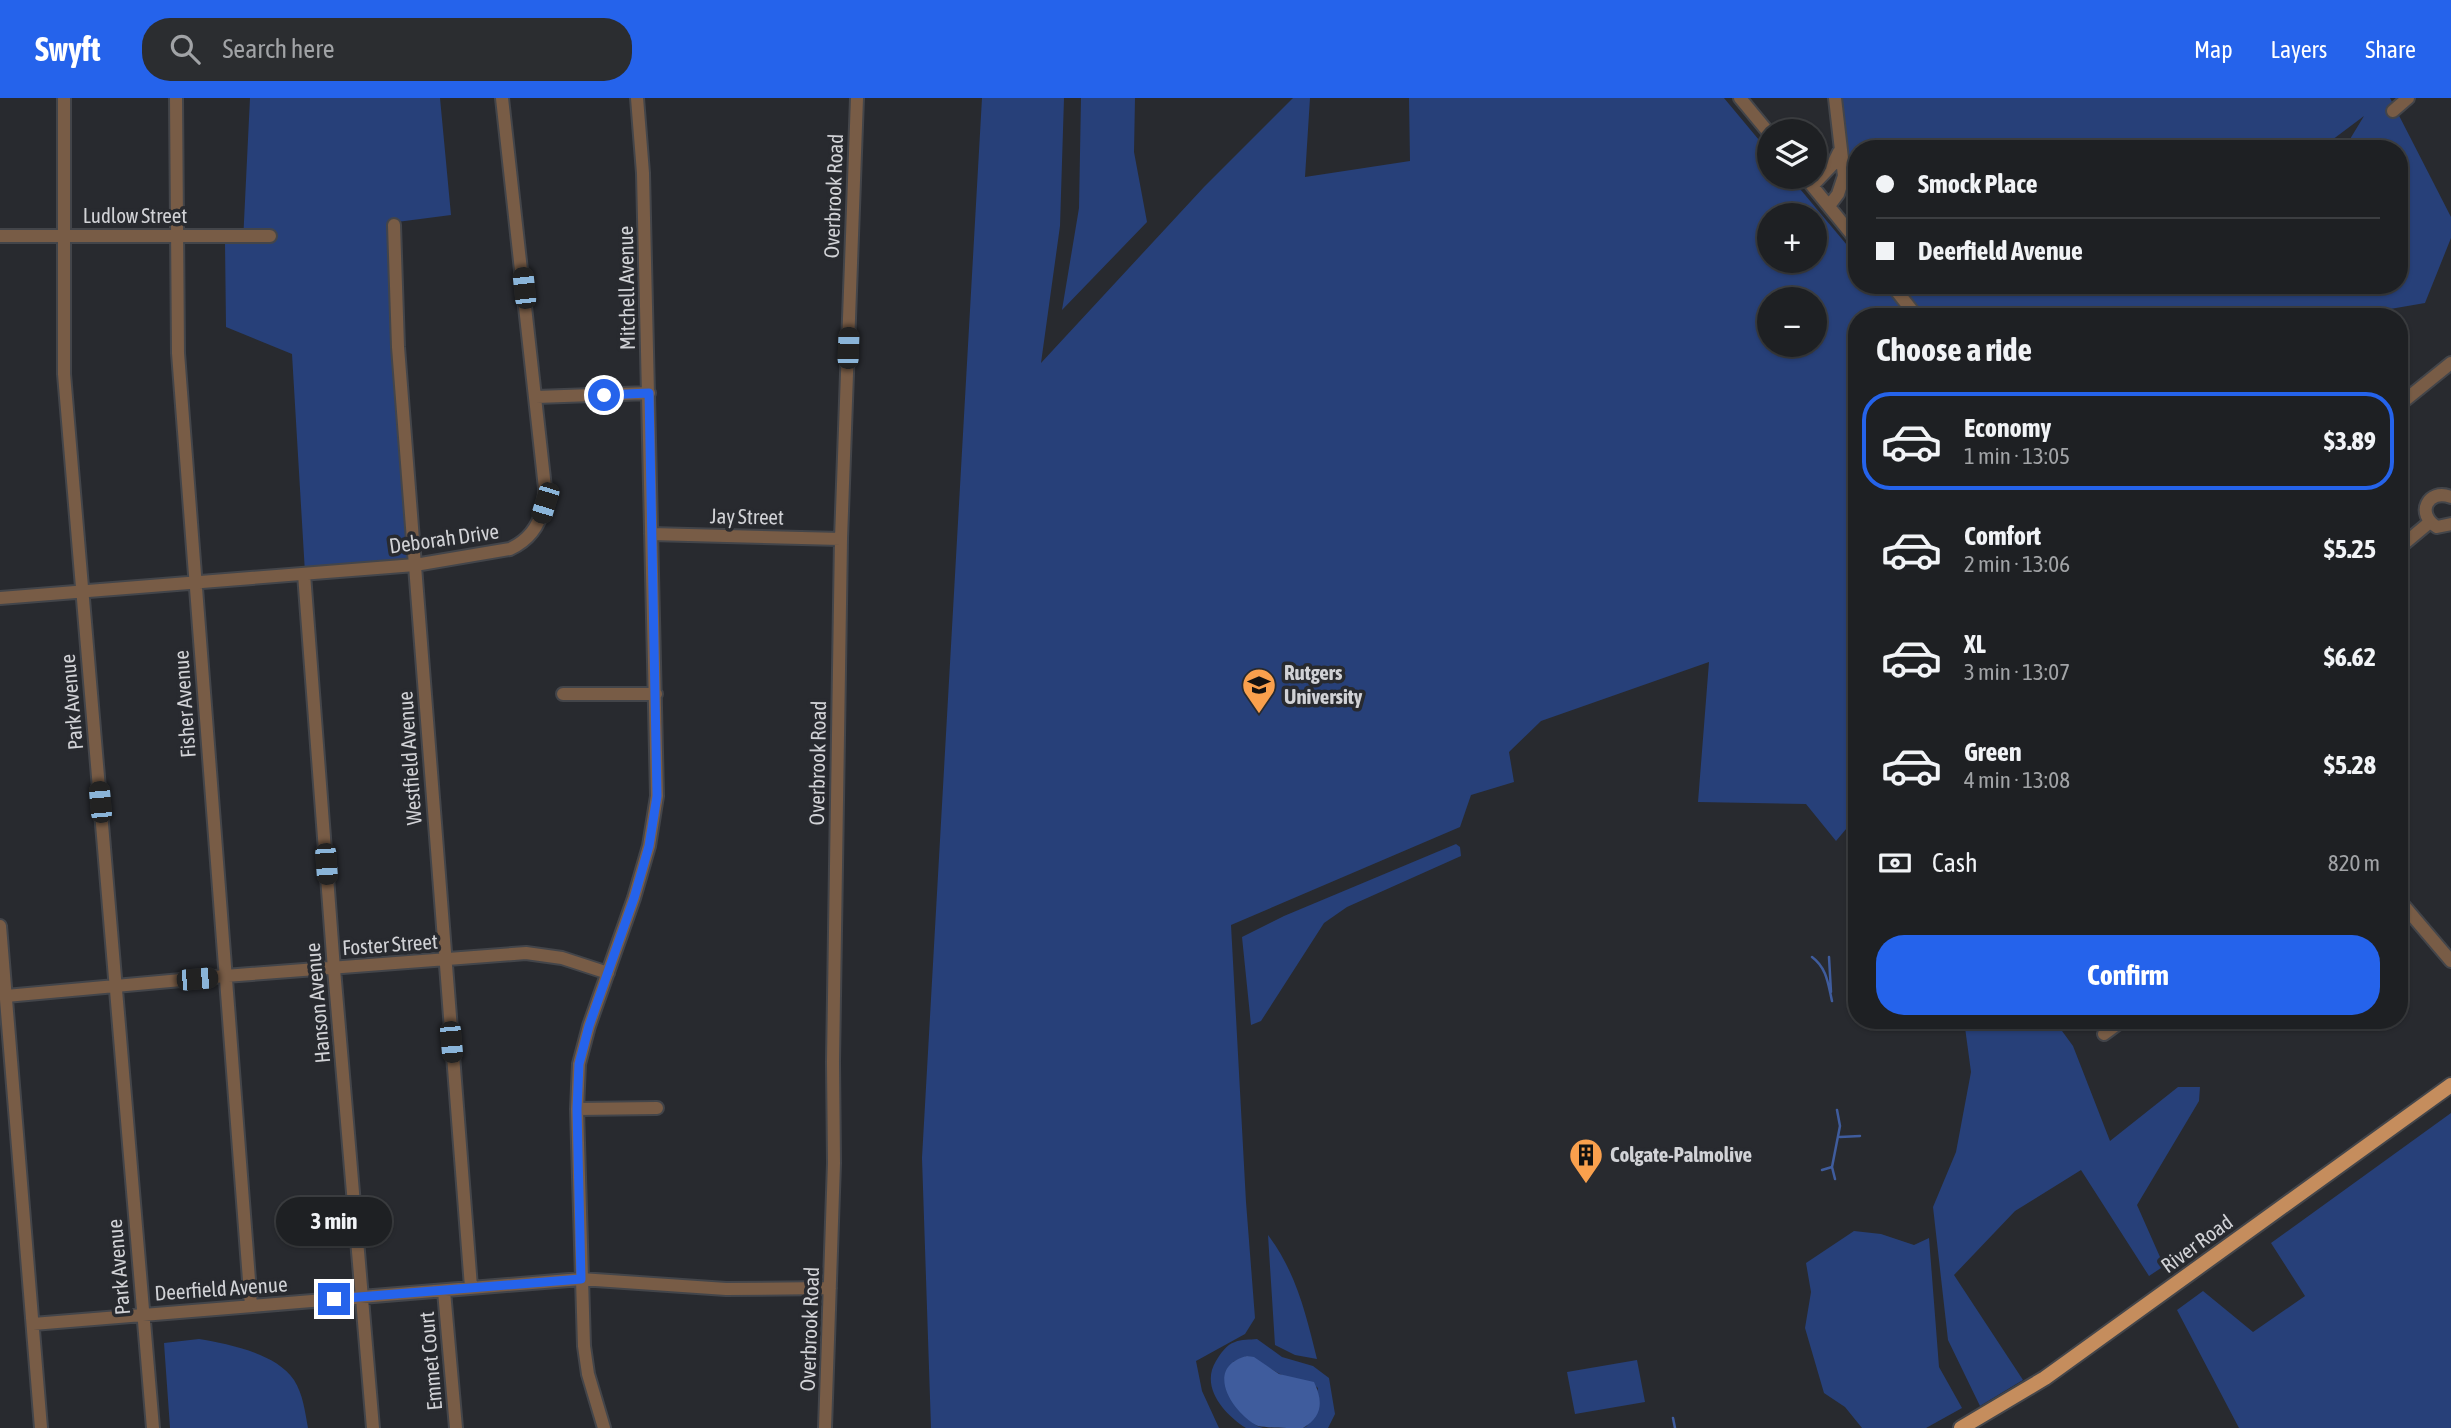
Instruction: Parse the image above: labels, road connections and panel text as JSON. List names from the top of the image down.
{
  "streets": {
    "main road": ["River Road"],
    "street": [
      "Overbrook Road",
      "Ludlow Street",
      "Mitchell Avenue",
      "Jay Street",
      "Deborah Drive",
      "Park Avenue",
      "Fisher Avenue",
      "Westfield Avenue",
      "Foster Street",
      "Hanson Avenue",
      "Deerfield Avenue",
      "Emmet Court"
    ]
  },
  "crossings": [
    ["Overbrook Road", "Jay Street"],
    ["Overbrook Road", "Deerfield Avenue"],
    ["Ludlow Street", "Park Avenue"],
    ["Ludlow Street", "Fisher Avenue"],
    ["Mitchell Avenue", "Jay Street"],
    ["Mitchell Avenue", "Foster Street"],
    ["Mitchell Avenue", "Deerfield Avenue"],
    ["Deborah Drive", "Park Avenue"],
    ["Deborah Drive", "Fisher Avenue"],
    ["Deborah Drive", "Westfield Avenue"],
    ["Deborah Drive", "Hanson Avenue"],
    ["Park Avenue", "Foster Street"],
    ["Park Avenue", "Deerfield Avenue"],
    ["Fisher Avenue", "Foster Street"],
    ["Fisher Avenue", "Deerfield Avenue"],
    ["Westfield Avenue", "Foster Street"],
    ["Westfield Avenue", "Deerfield Avenue"],
    ["Foster Street", "Hanson Avenue"],
    ["Hanson Avenue", "Deerfield Avenue"],
    ["Deerfield Avenue", "Emmet Court"]
  ],
  "places": {
    "school or university": ["Rutgers University"],
    "building": ["Colgate-Palmolive"]
  },
  "page": {
    "header": "Swyft",
    "search": "Search here",
    "nav": ["Map", "Layers", "Share"],
    "map_buttons": ["+", "−"],
    "banner": ["Smock Place", "Deerfield Avenue"],
    "heading": "Choose a ride",
    "list": [
      {
        "name": "Economy",
        "note": "1 min · 13:05",
        "value": "$3.89"
      },
      {
        "name": "Comfort",
        "note": "2 min · 13:06",
        "value": "$5.25"
      },
      {
        "name": "XL",
        "note": "3 min · 13:07",
        "value": "$6.62"
      },
      {
        "name": "Green",
        "note": "4 min · 13:08",
        "value": "$5.28"
      }
    ],
    "pay": ["Cash", "820 m"],
    "buttons": "Confirm",
    "bubble": "3 min"
  }
}
